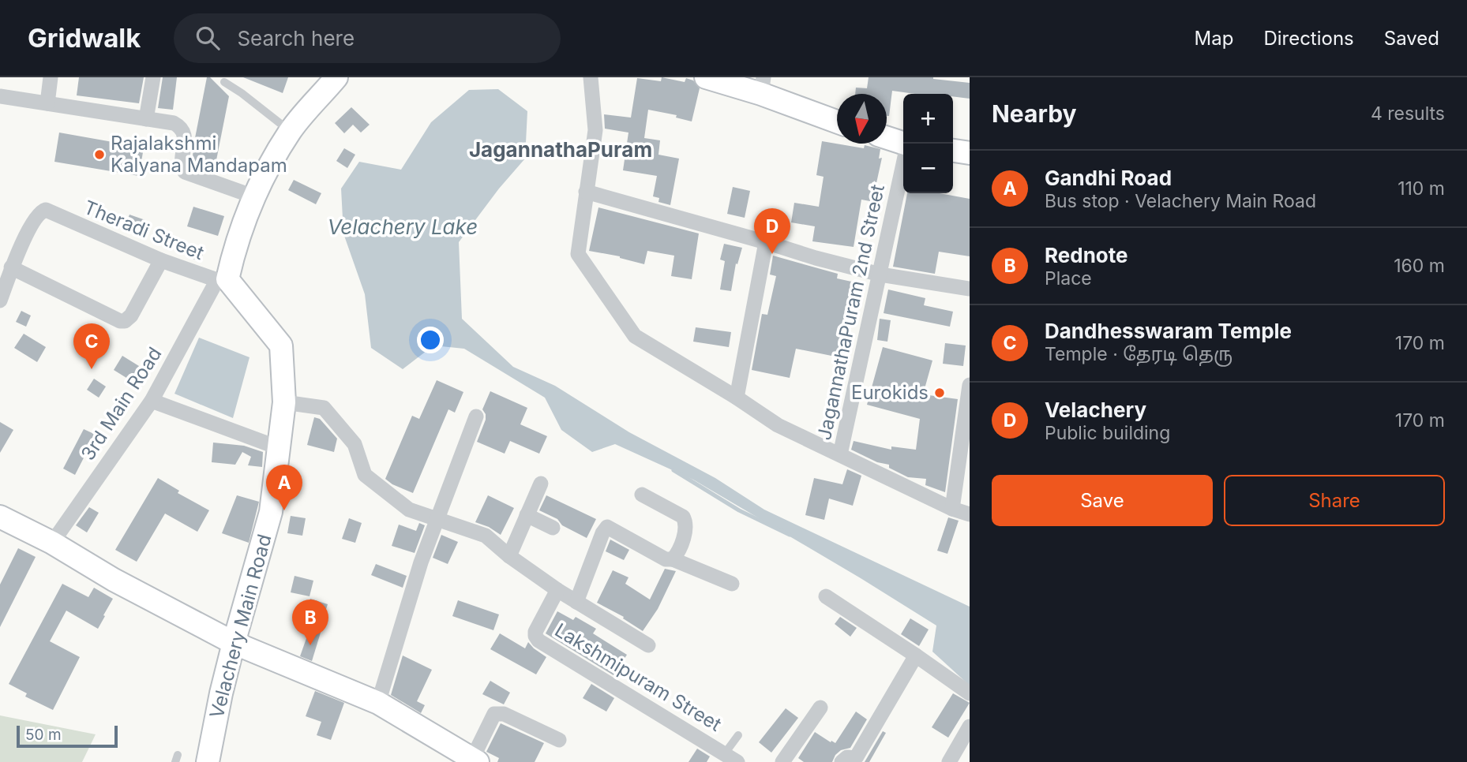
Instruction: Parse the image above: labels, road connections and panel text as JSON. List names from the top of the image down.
{
  "streets": {
    "main road": ["Velachery Main Road"],
    "street": [
      "Theradi Street",
      "JagannathaPuram 2nd Street",
      "3rd Main Road",
      "Lakshmipuram Street"
    ]
  },
  "crossings": [
    ["Theradi Street", "3rd Main Road"],
    ["Theradi Street", "Velachery Main Road"],
    ["3rd Main Road", "Velachery Main Road"]
  ],
  "districts": ["JagannathaPuram"],
  "water": ["Velachery Lake"],
  "places": ["Rajalakshmi Kalyana Mandapam", "Eurokids"],
  "scale_bar": "50 m",
  "north": "bottom",
  "page": {
    "header": "Gridwalk",
    "search": "Search here",
    "nav": ["Map", "Directions", "Saved"],
    "heading": ["Nearby", "4 results"],
    "map_buttons": ["+", "−"],
    "list": [
      {
        "mark": "A",
        "name": "Gandhi Road",
        "note": "Bus stop · Velachery Main Road",
        "value": "110 m"
      },
      {
        "mark": "B",
        "name": "Rednote",
        "note": "Place",
        "value": "160 m"
      },
      {
        "mark": "C",
        "name": "Dandhesswaram Temple",
        "note": "Temple · தேரடி தெரு",
        "value": "170 m"
      },
      {
        "mark": "D",
        "name": "Velachery",
        "note": "Public building",
        "value": "170 m"
      }
    ],
    "pins": [
      "D",
      "C",
      "A",
      "B"
    ],
    "buttons": ["Save", "Share"],
    "scale": "50 m"
  }
}
